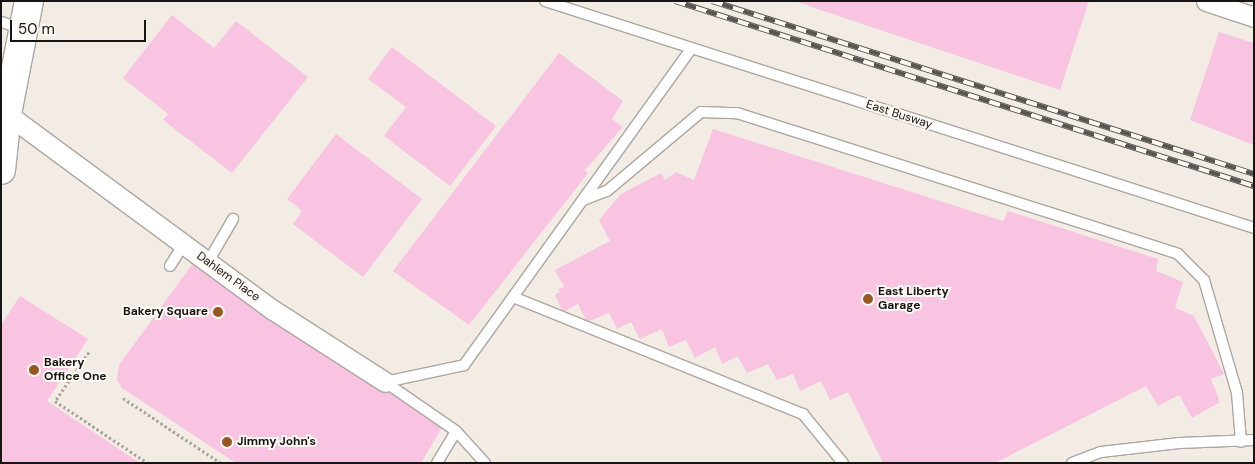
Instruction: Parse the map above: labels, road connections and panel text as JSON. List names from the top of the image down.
{
  "streets": {
    "street": ["Dahlem Place"],
    "lane": ["East Busway"]
  },
  "places": [
    "East Liberty Garage",
    "Bakery Square",
    "Bakery Office One",
    "Jimmy John's"
  ],
  "scale_bar": "50 m"
}
